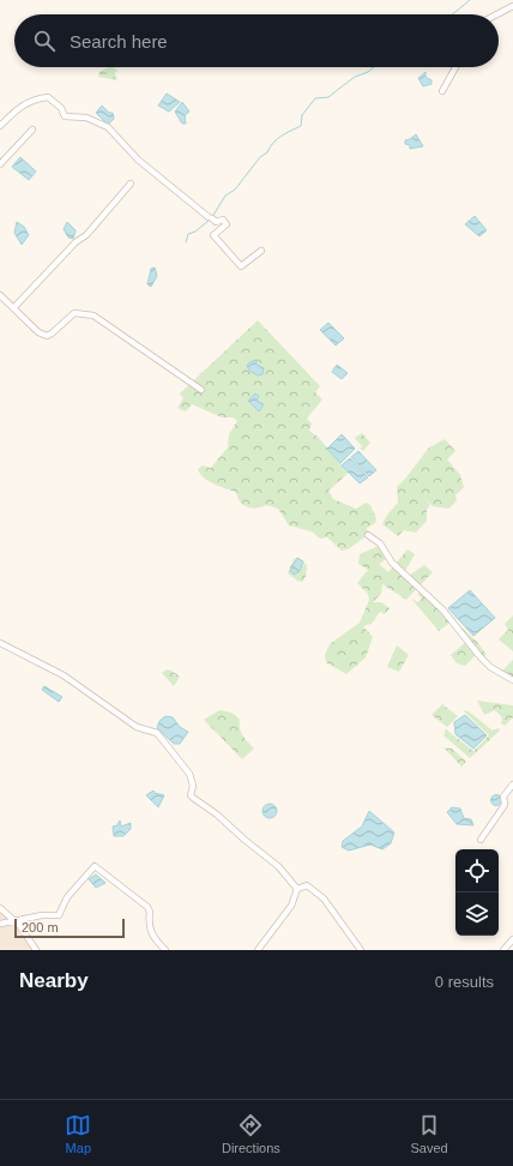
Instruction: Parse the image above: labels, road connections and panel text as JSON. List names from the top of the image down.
{
  "scale_bar": "200 m",
  "page": {
    "search": "Search here",
    "scale": "200 m",
    "heading": ["Nearby", "0 results"],
    "nav": ["Map", "Directions", "Saved"]
  }
}
